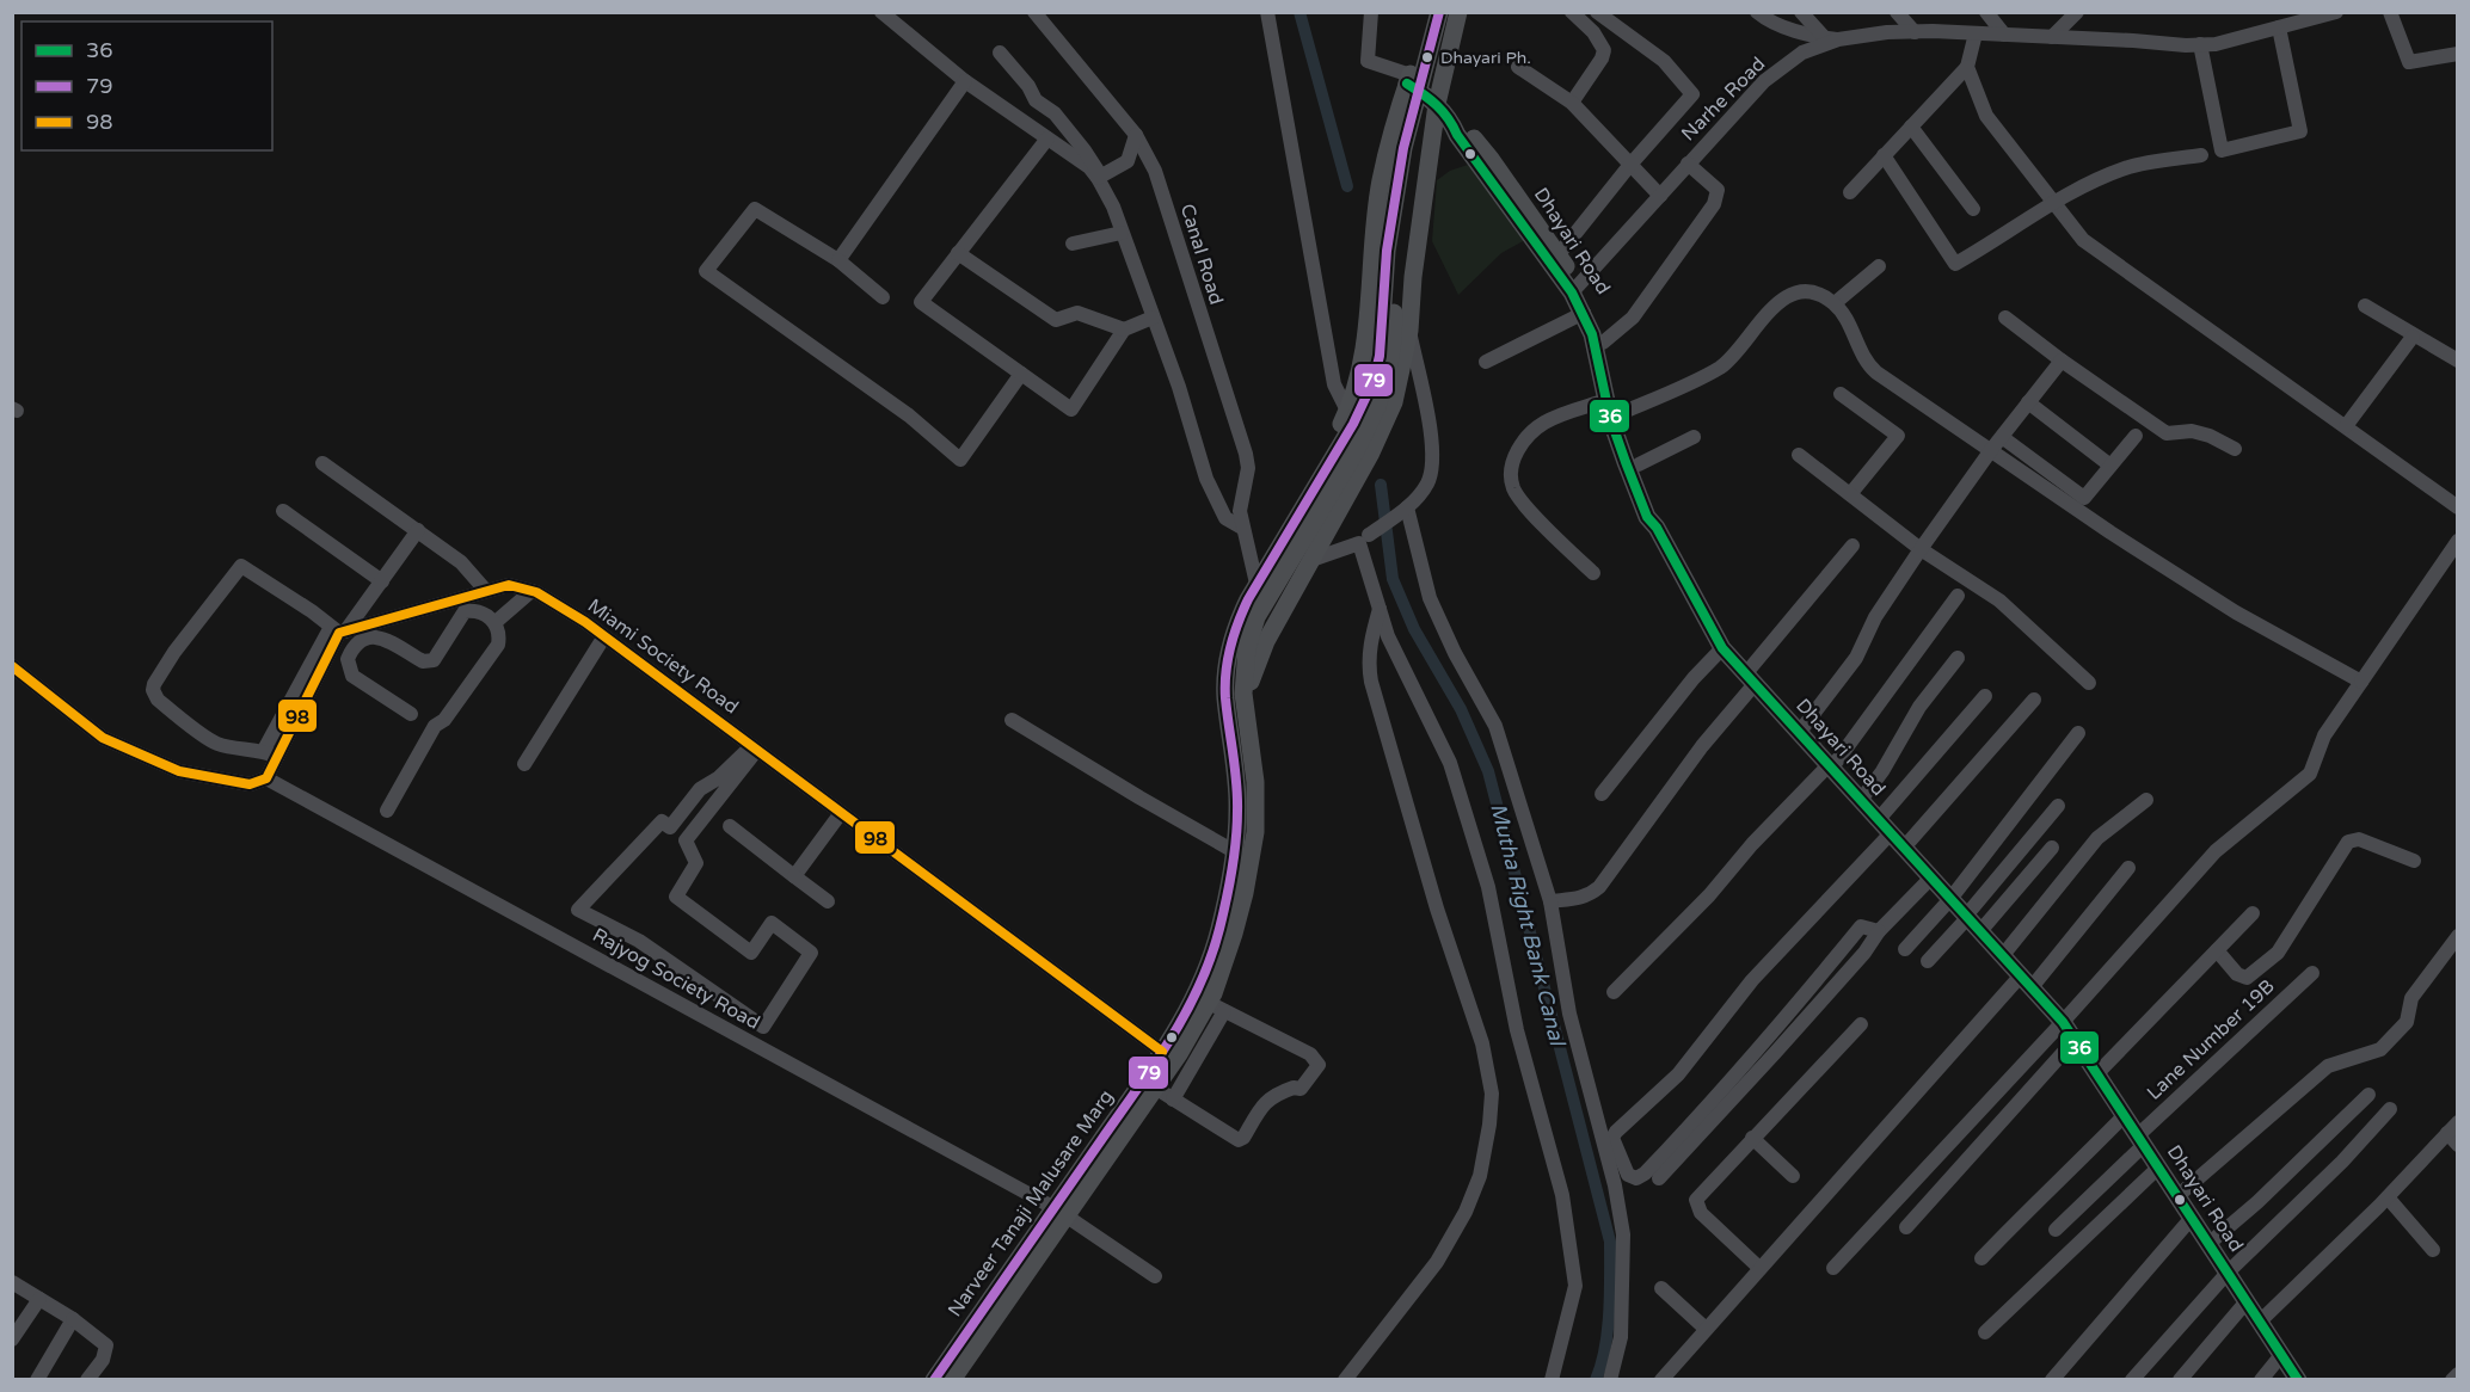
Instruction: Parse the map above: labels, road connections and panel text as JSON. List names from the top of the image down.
{
  "streets": {
    "main road": ["Dhayari Road", "Narveer Tanaji Malusare Marg"],
    "street": [
      "Narhe Road",
      "Canal Road",
      "Miami Society Road",
      "Rajyog Society Road",
      "Lane Number 19B"
    ]
  },
  "crossings": [
    ["Narhe Road", "Dhayari Road"],
    ["Dhayari Road", "Lane Number 19B"],
    ["Canal Road", "Narveer Tanaji Malusare Marg"],
    ["Miami Society Road", "Narveer Tanaji Malusare Marg"],
    ["Rajyog Society Road", "Narveer Tanaji Malusare Marg"]
  ],
  "water": ["Mutha Right Bank Canal"],
  "places": ["Dhayari Ph."],
  "lines": ["transit line 79", "transit line 36", "transit line 98"],
  "legend": ["36", "79", "98"]
}
